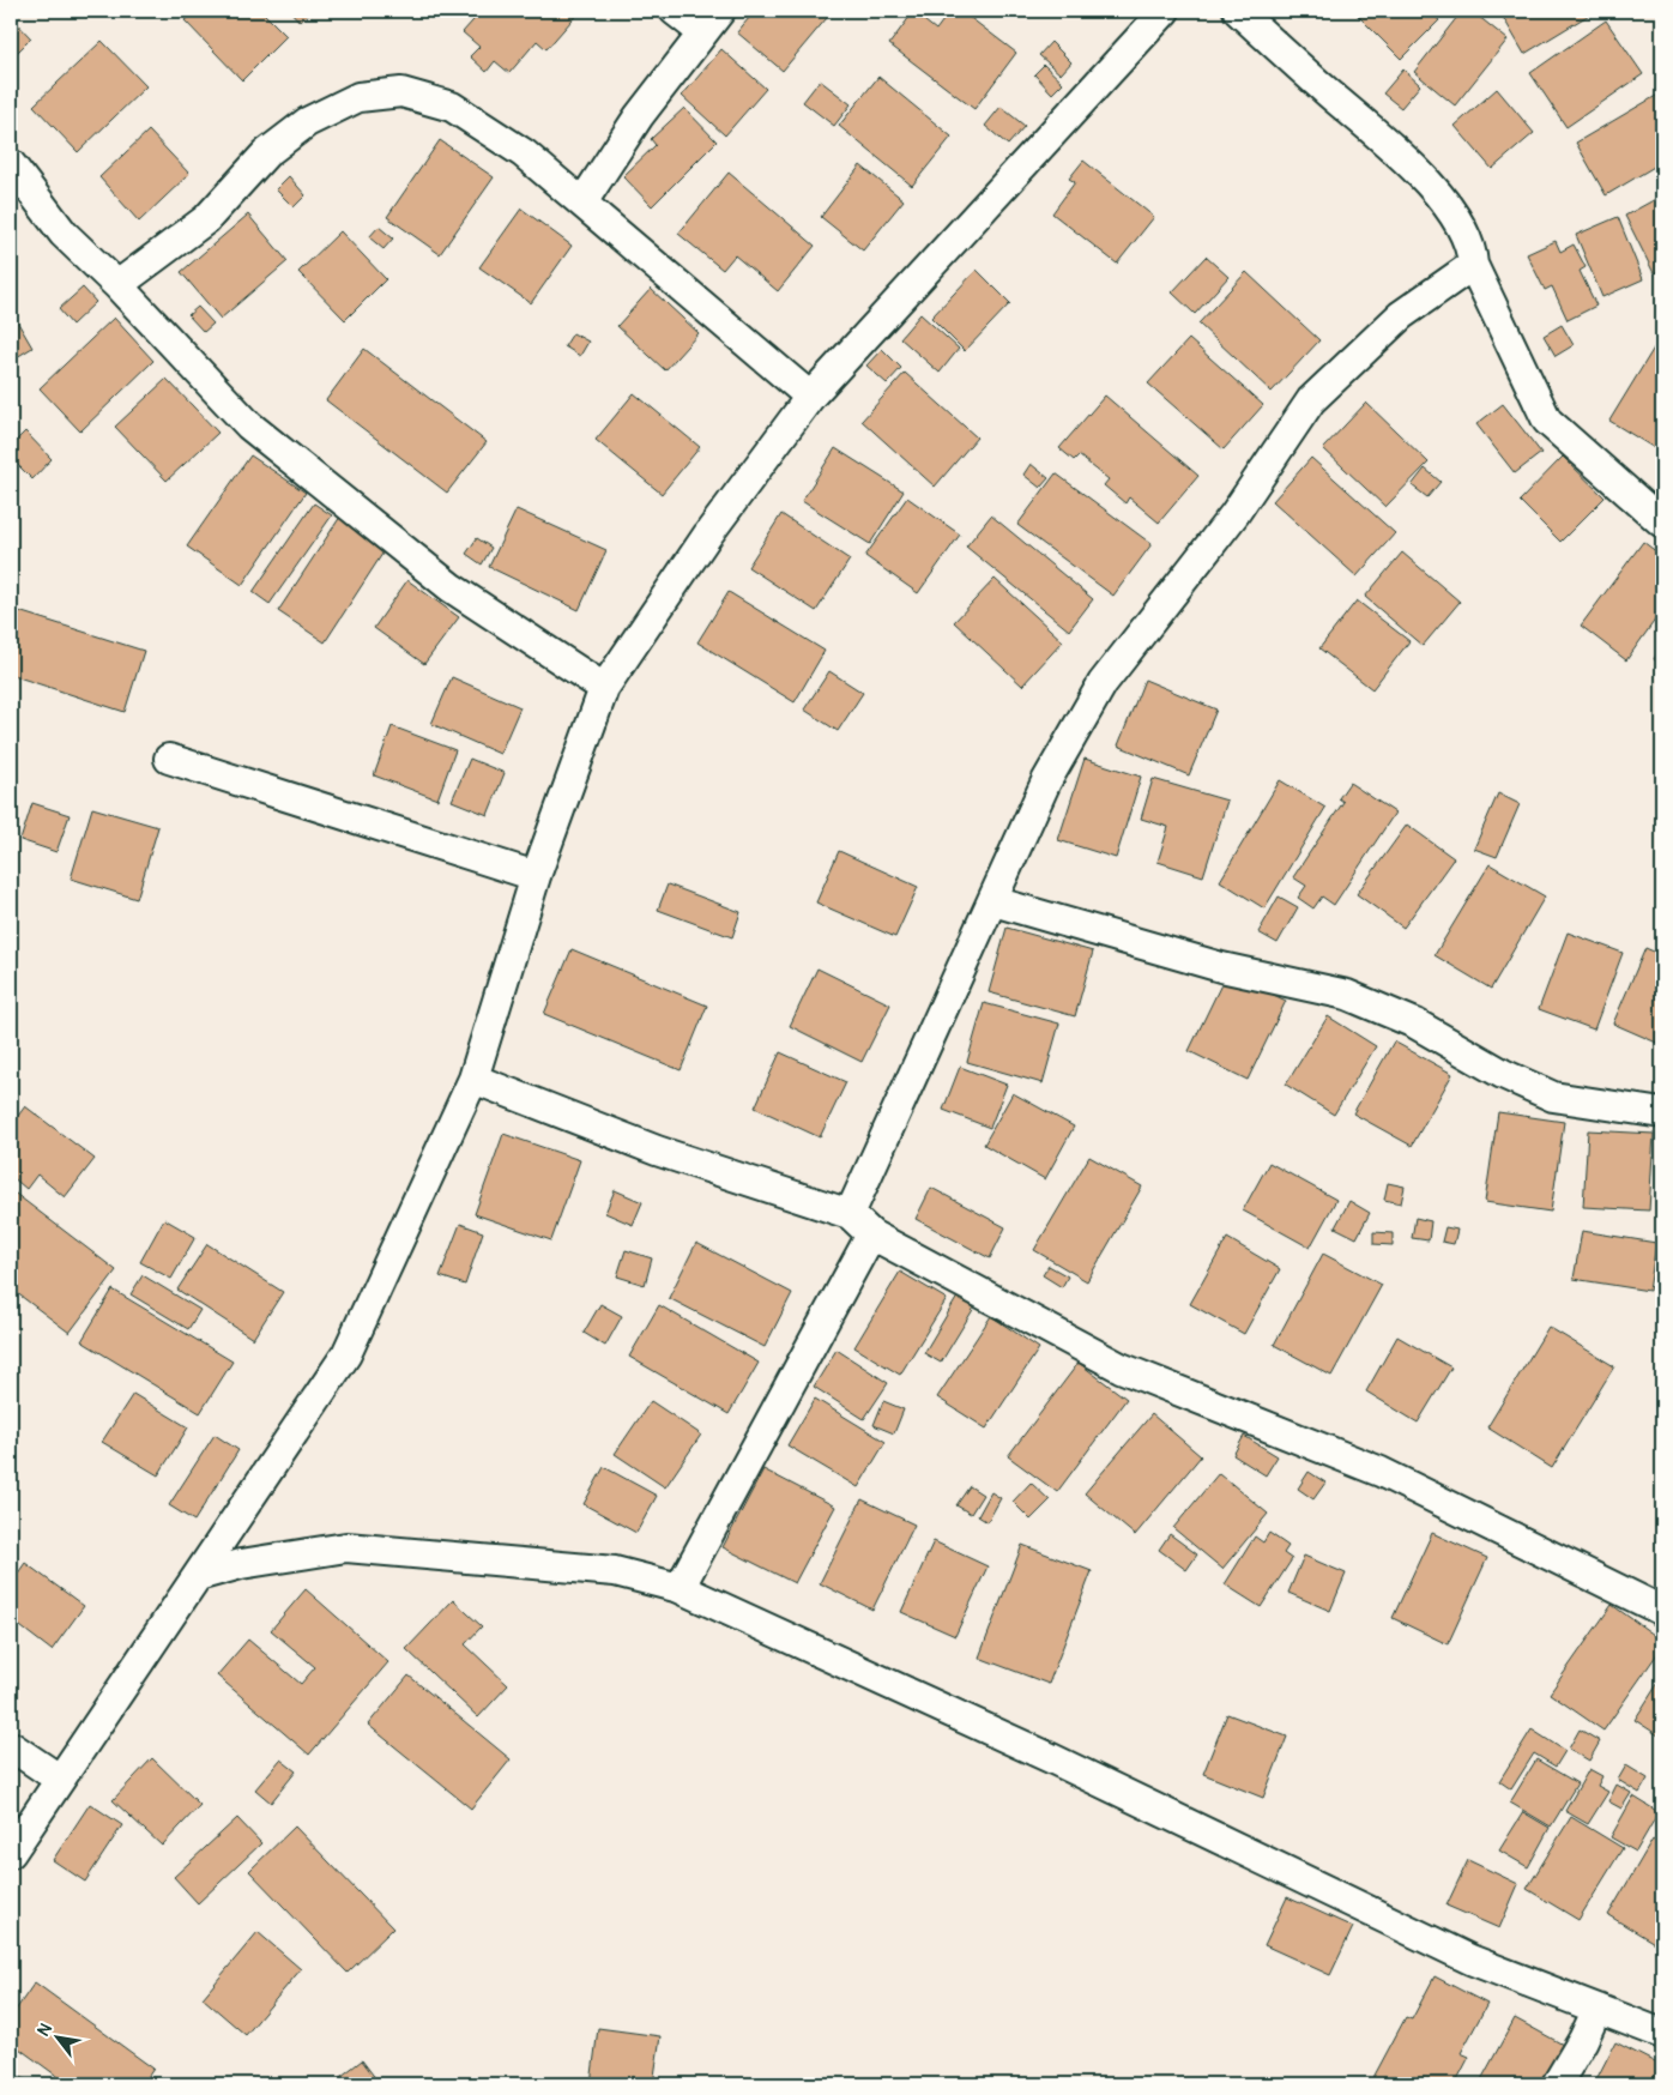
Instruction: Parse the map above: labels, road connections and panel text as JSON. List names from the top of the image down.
{
  "north": "top left"
}
